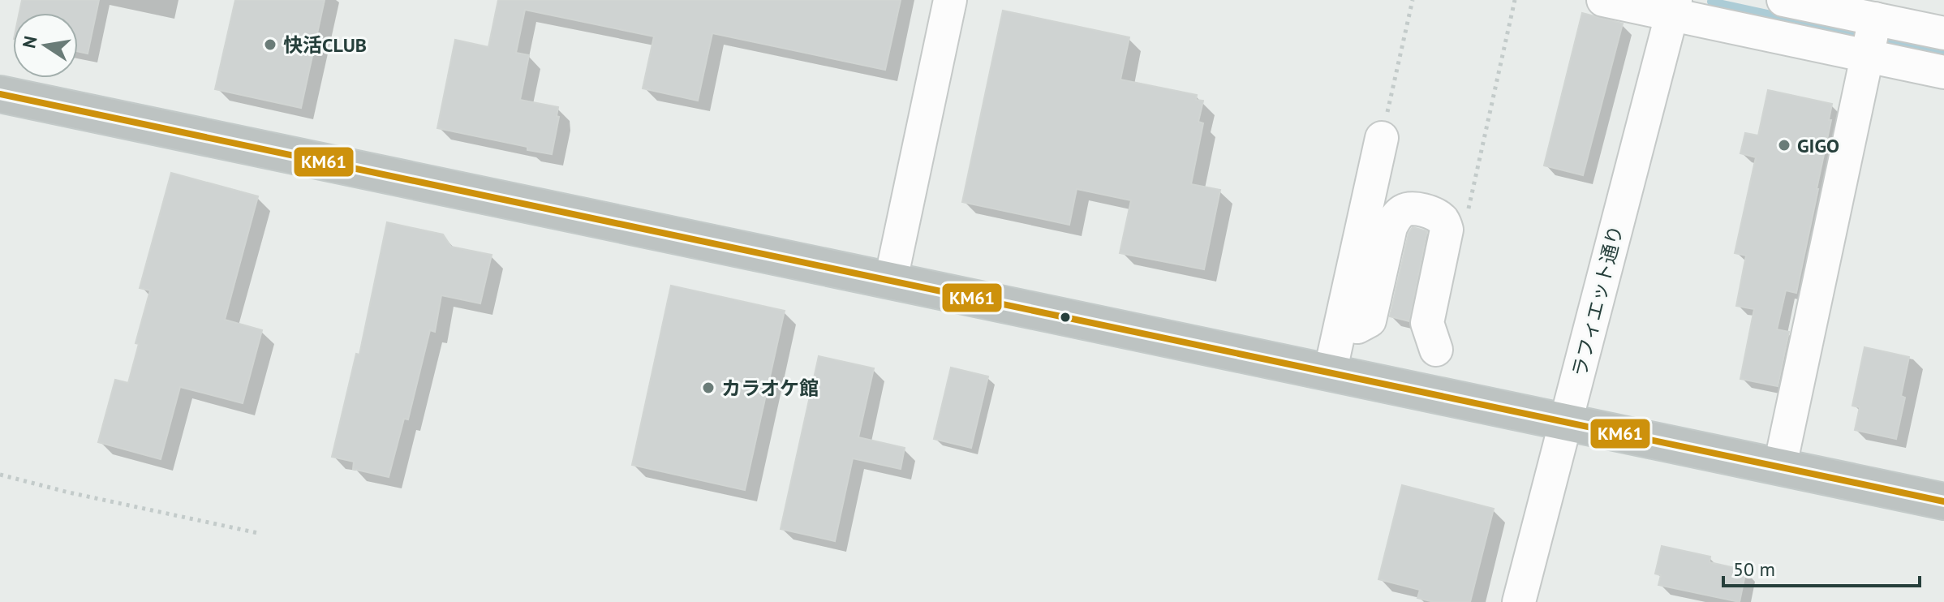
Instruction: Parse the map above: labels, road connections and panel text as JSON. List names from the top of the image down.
{
  "streets": {
    "street": ["ラフィエット通り"]
  },
  "places": ["快活CLUB", "GIGO", "カラオケ館"],
  "lines": ["transit line KM61"],
  "scale_bar": "50 m",
  "north": "left"
}
